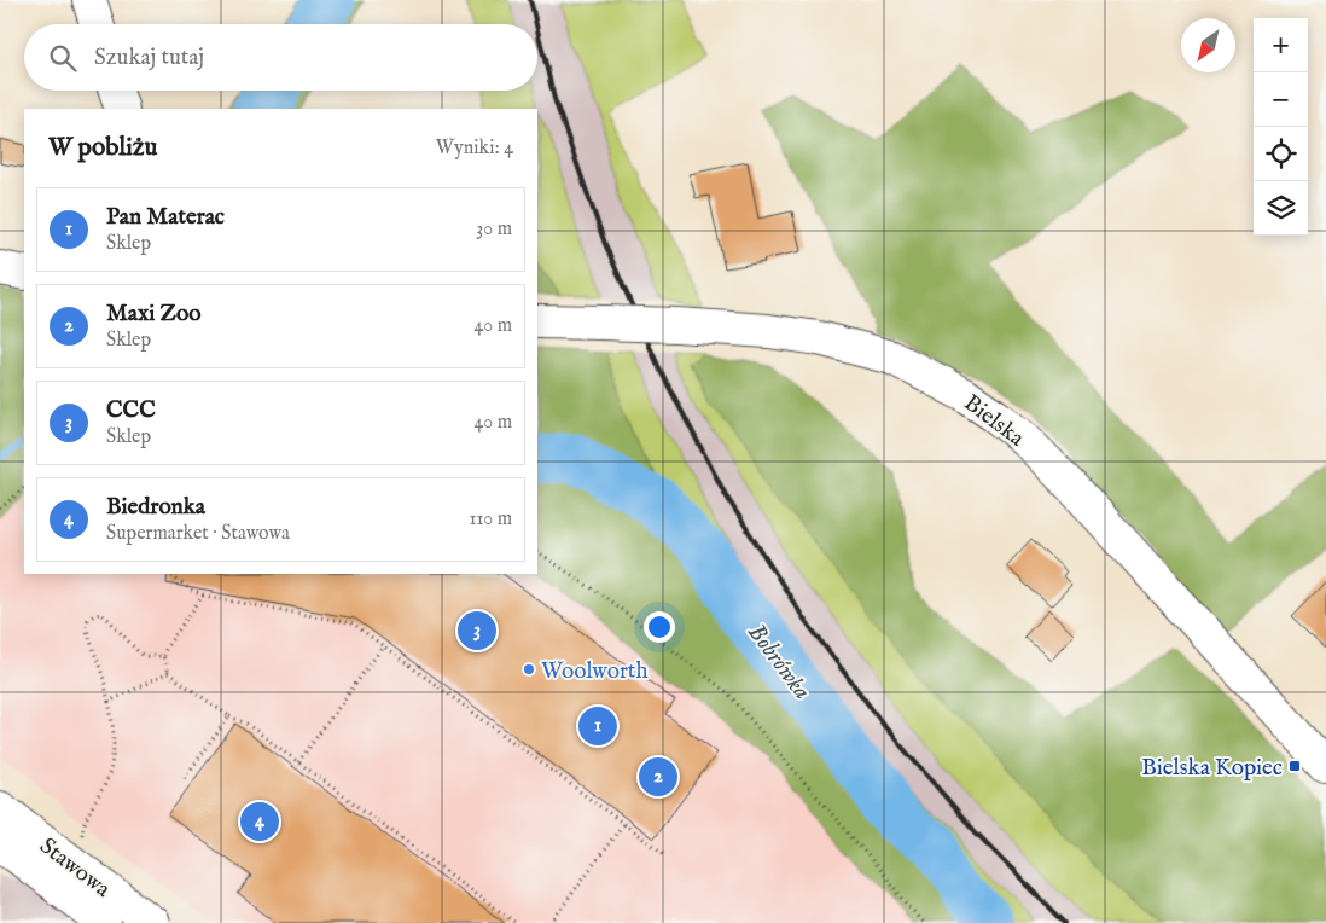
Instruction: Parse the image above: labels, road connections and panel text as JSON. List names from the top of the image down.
{
  "streets": {
    "street": ["Bielska", "Stawowa"]
  },
  "water": ["Bobrówka"],
  "places": {
    "other": ["Woolworth"],
    "transit": ["Bielska Kopiec"]
  },
  "north": "bottom left",
  "page": {
    "map_buttons": ["+", "−"],
    "search": "Szukaj tutaj",
    "heading": ["W pobliżu", "Wyniki: 4"],
    "list": [
      {
        "mark": "1",
        "name": "Pan Materac",
        "note": "Sklep",
        "value": "30 m"
      },
      {
        "mark": "2",
        "name": "Maxi Zoo",
        "note": "Sklep",
        "value": "40 m"
      },
      {
        "mark": "3",
        "name": "CCC",
        "note": "Sklep",
        "value": "40 m"
      },
      {
        "mark": "4",
        "name": "Biedronka",
        "note": "Supermarket · Stawowa",
        "value": "110 m"
      }
    ],
    "pins": [
      "3",
      "1",
      "2",
      "4"
    ]
  }
}
